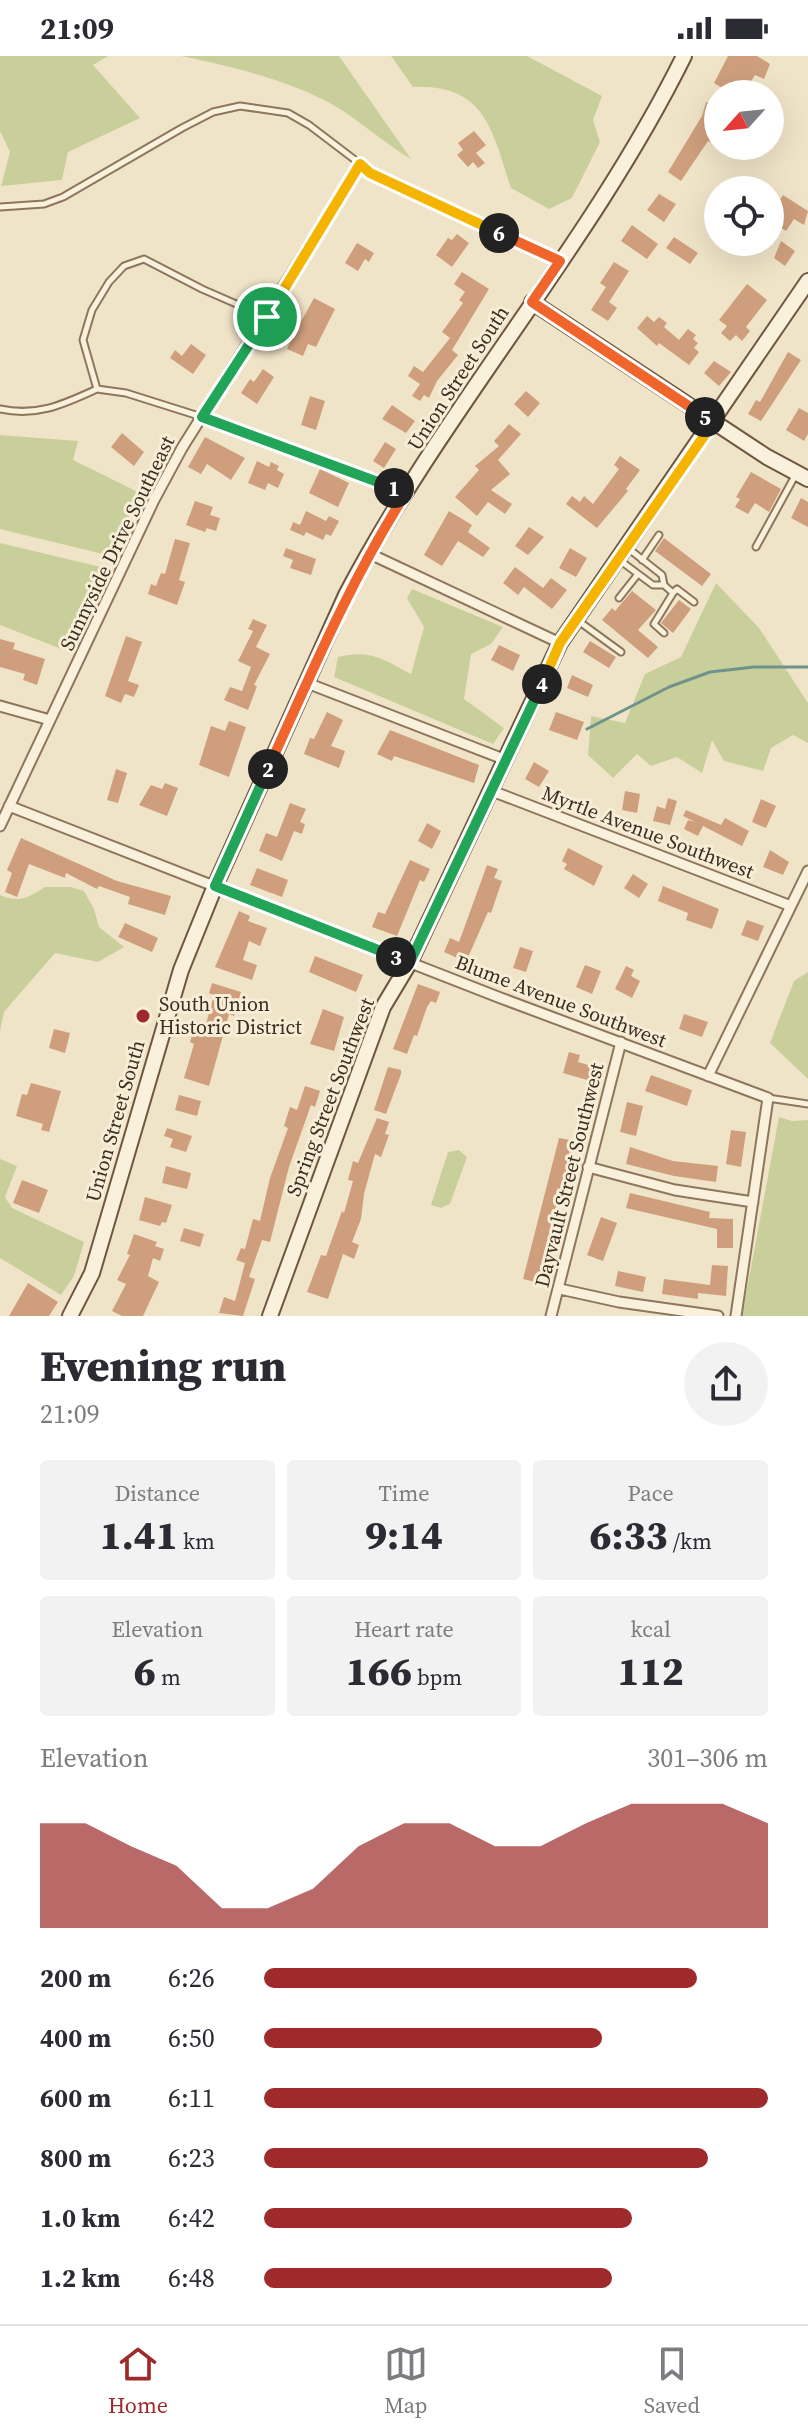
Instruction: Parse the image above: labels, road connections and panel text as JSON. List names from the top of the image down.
{
  "streets": {
    "street": [
      "Union Street South",
      "Sunnyside Drive Southeast",
      "Myrtle Avenue Southwest",
      "Blume Avenue Southwest",
      "Spring Street Southwest",
      "Dayvault Street Southwest"
    ]
  },
  "crossings": [
    ["Union Street South", "Blume Avenue Southwest"],
    ["Sunnyside Drive Southeast", "Blume Avenue Southwest"],
    ["Myrtle Avenue Southwest", "Spring Street Southwest"],
    ["Blume Avenue Southwest", "Spring Street Southwest"],
    ["Blume Avenue Southwest", "Dayvault Street Southwest"]
  ],
  "places": ["South Union Historic District"],
  "north": "bottom left",
  "page": {
    "status": "21:09",
    "pins": [
      "6",
      "5",
      "1",
      "4",
      "2",
      "3"
    ],
    "heading": ["Evening run", "21:09"],
    "stats": [
      ["Distance", "1.41 km"],
      ["Time", "9:14"],
      ["Pace", "6:33 /km"],
      ["Elevation", "6 m"],
      ["Heart rate", "166 bpm"],
      ["kcal", "112"]
    ],
    "chart": ["Elevation", "301–306 m"],
    "list": [
      {
        "name": "200 m",
        "note": "6:26"
      },
      {
        "name": "400 m",
        "note": "6:50"
      },
      {
        "name": "600 m",
        "note": "6:11"
      },
      {
        "name": "800 m",
        "note": "6:23"
      },
      {
        "name": "1.0 km",
        "note": "6:42"
      },
      {
        "name": "1.2 km",
        "note": "6:48"
      }
    ],
    "tabs": ["Home", "Map", "Saved"]
  }
}
